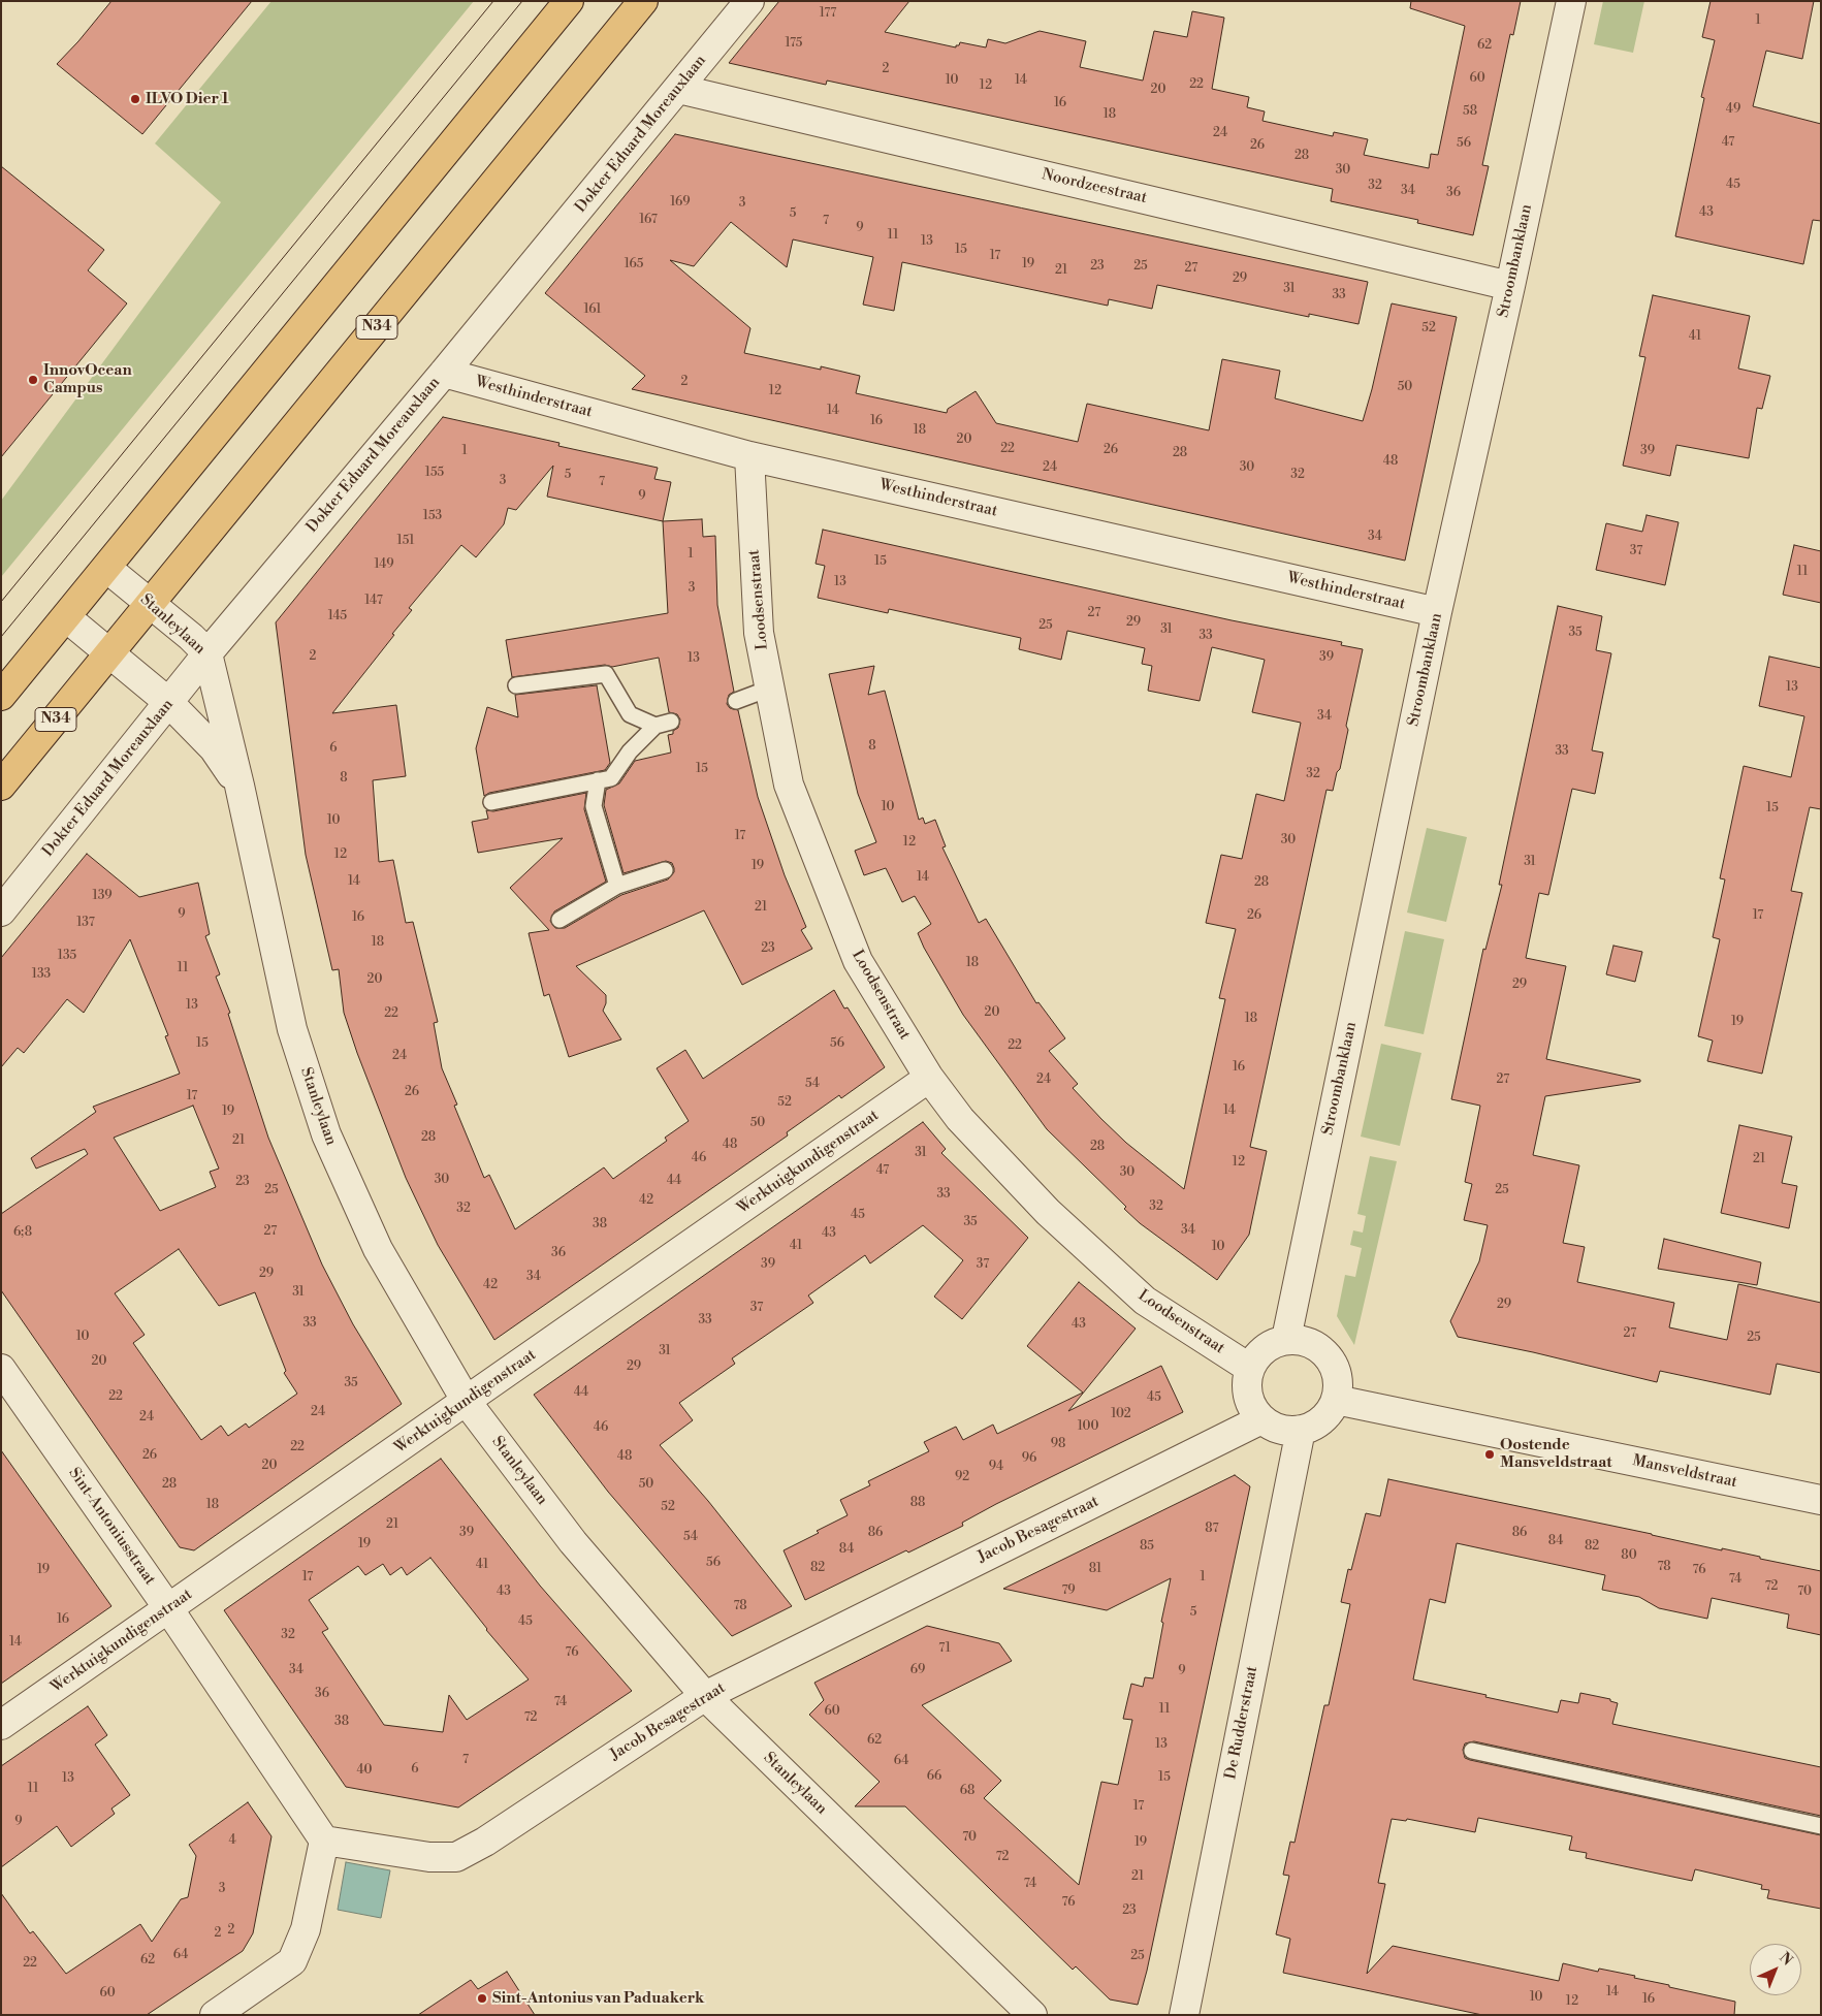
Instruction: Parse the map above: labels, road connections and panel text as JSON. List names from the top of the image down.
{
  "streets": {
    "main road": ["N34"],
    "street": [
      "Dokter Eduard Moreauxlaan",
      "Noordzeestraat",
      "Stroombanklaan",
      "Westhinderstraat",
      "Loodsenstraat",
      "Stanleylaan",
      "Werktuigkundigenstraat",
      "Mansveldstraat",
      "Sint-Antoniusstraat",
      "Jacob Besagestraat",
      "De Rudderstraat"
    ]
  },
  "crossings": [
    ["Dokter Eduard Moreauxlaan", "Noordzeestraat"],
    ["Dokter Eduard Moreauxlaan", "Westhinderstraat"],
    ["Dokter Eduard Moreauxlaan", "Stanleylaan"],
    ["Noordzeestraat", "Stroombanklaan"],
    ["Stroombanklaan", "Westhinderstraat"],
    ["Stroombanklaan", "Loodsenstraat"],
    ["Stroombanklaan", "Mansveldstraat"],
    ["Stroombanklaan", "Jacob Besagestraat"],
    ["Stroombanklaan", "De Rudderstraat"],
    ["N34", "Stanleylaan"],
    ["Westhinderstraat", "Loodsenstraat"],
    ["Loodsenstraat", "Werktuigkundigenstraat"],
    ["Loodsenstraat", "Mansveldstraat"],
    ["Loodsenstraat", "Jacob Besagestraat"],
    ["Loodsenstraat", "De Rudderstraat"],
    ["Stanleylaan", "Werktuigkundigenstraat"],
    ["Stanleylaan", "Jacob Besagestraat"],
    ["Werktuigkundigenstraat", "Sint-Antoniusstraat"],
    ["Mansveldstraat", "Jacob Besagestraat"],
    ["Mansveldstraat", "De Rudderstraat"],
    ["Sint-Antoniusstraat", "Jacob Besagestraat"],
    ["Jacob Besagestraat", "De Rudderstraat"]
  ],
  "places": [
    "ILVO Dier 1",
    "InnovOcean Campus",
    "Oostende Mansveldstraat",
    "Sint-Antonius van Paduakerk"
  ],
  "house_numbers": [
    "177",
    "1",
    "175",
    "62",
    "2",
    "60",
    "10",
    "14",
    "22",
    "12",
    "20",
    "16",
    "49",
    "58",
    "18",
    "24",
    "47",
    "56",
    "26",
    "28",
    "30",
    "45",
    "32",
    "34",
    "36",
    "169",
    "3",
    "43",
    "5",
    "167",
    "7",
    "9",
    "11",
    "13",
    "15",
    "17",
    "165",
    "19",
    "23",
    "25",
    "27",
    "21",
    "29",
    "31",
    "33",
    "161",
    "52",
    "41",
    "2",
    "50",
    "12",
    "14",
    "16",
    "18",
    "20",
    "22",
    "26",
    "1",
    "39",
    "28",
    "48",
    "24",
    "30",
    "155",
    "5",
    "32",
    "3",
    "7",
    "9",
    "153",
    "34",
    "151",
    "37",
    "1",
    "15",
    "149",
    "11",
    "13",
    "3",
    "147",
    "27",
    "145",
    "29",
    "25",
    "31",
    "35",
    "33",
    "2",
    "39",
    "13",
    "13",
    "34",
    "8",
    "6",
    "33",
    "15",
    "32",
    "8",
    "10",
    "15",
    "10",
    "17",
    "30",
    "12",
    "12",
    "31",
    "19",
    "14",
    "14",
    "28",
    "139",
    "21",
    "9",
    "26",
    "17",
    "16",
    "137",
    "18",
    "23",
    "135",
    "18",
    "11",
    "133",
    "20",
    "29",
    "13",
    "20",
    "22",
    "18",
    "19",
    "15",
    "56",
    "22",
    "24",
    "16",
    "24",
    "27",
    "54",
    "26",
    "17",
    "52",
    "14",
    "19",
    "50",
    "28",
    "21",
    "48",
    "28",
    "31",
    "46",
    "21",
    "12",
    "47",
    "30",
    "30",
    "44",
    "23",
    "25",
    "25",
    "33",
    "42",
    "32",
    "32",
    "45",
    "35",
    "38",
    "34",
    "27",
    "6;8",
    "43",
    "41",
    "10",
    "36",
    "39",
    "37",
    "29",
    "34",
    "42",
    "31",
    "29",
    "37",
    "33",
    "33",
    "43",
    "27",
    "10",
    "25",
    "31",
    "20",
    "29",
    "35",
    "44",
    "22",
    "45",
    "24",
    "102",
    "24",
    "100",
    "46",
    "98",
    "22",
    "26",
    "48",
    "96",
    "20",
    "94",
    "92",
    "28",
    "50",
    "88",
    "18",
    "52",
    "21",
    "87",
    "39",
    "86",
    "86",
    "54",
    "84",
    "19",
    "85",
    "82",
    "84",
    "80",
    "56",
    "41",
    "78",
    "82",
    "81",
    "19",
    "76",
    "17",
    "1",
    "74",
    "72",
    "79",
    "43",
    "70",
    "78",
    "5",
    "16",
    "45",
    "32",
    "14",
    "71",
    "76",
    "34",
    "69",
    "9",
    "36",
    "74",
    "11",
    "60",
    "72",
    "38",
    "62",
    "13",
    "7",
    "64",
    "6",
    "40",
    "66",
    "15",
    "13",
    "11",
    "68",
    "17",
    "9",
    "70",
    "4",
    "19",
    "72",
    "21",
    "74",
    "3",
    "76",
    "23",
    "2",
    "2",
    "64",
    "25",
    "62",
    "22",
    "14",
    "60",
    "10",
    "16",
    "12"
  ],
  "north": "top right"
}
